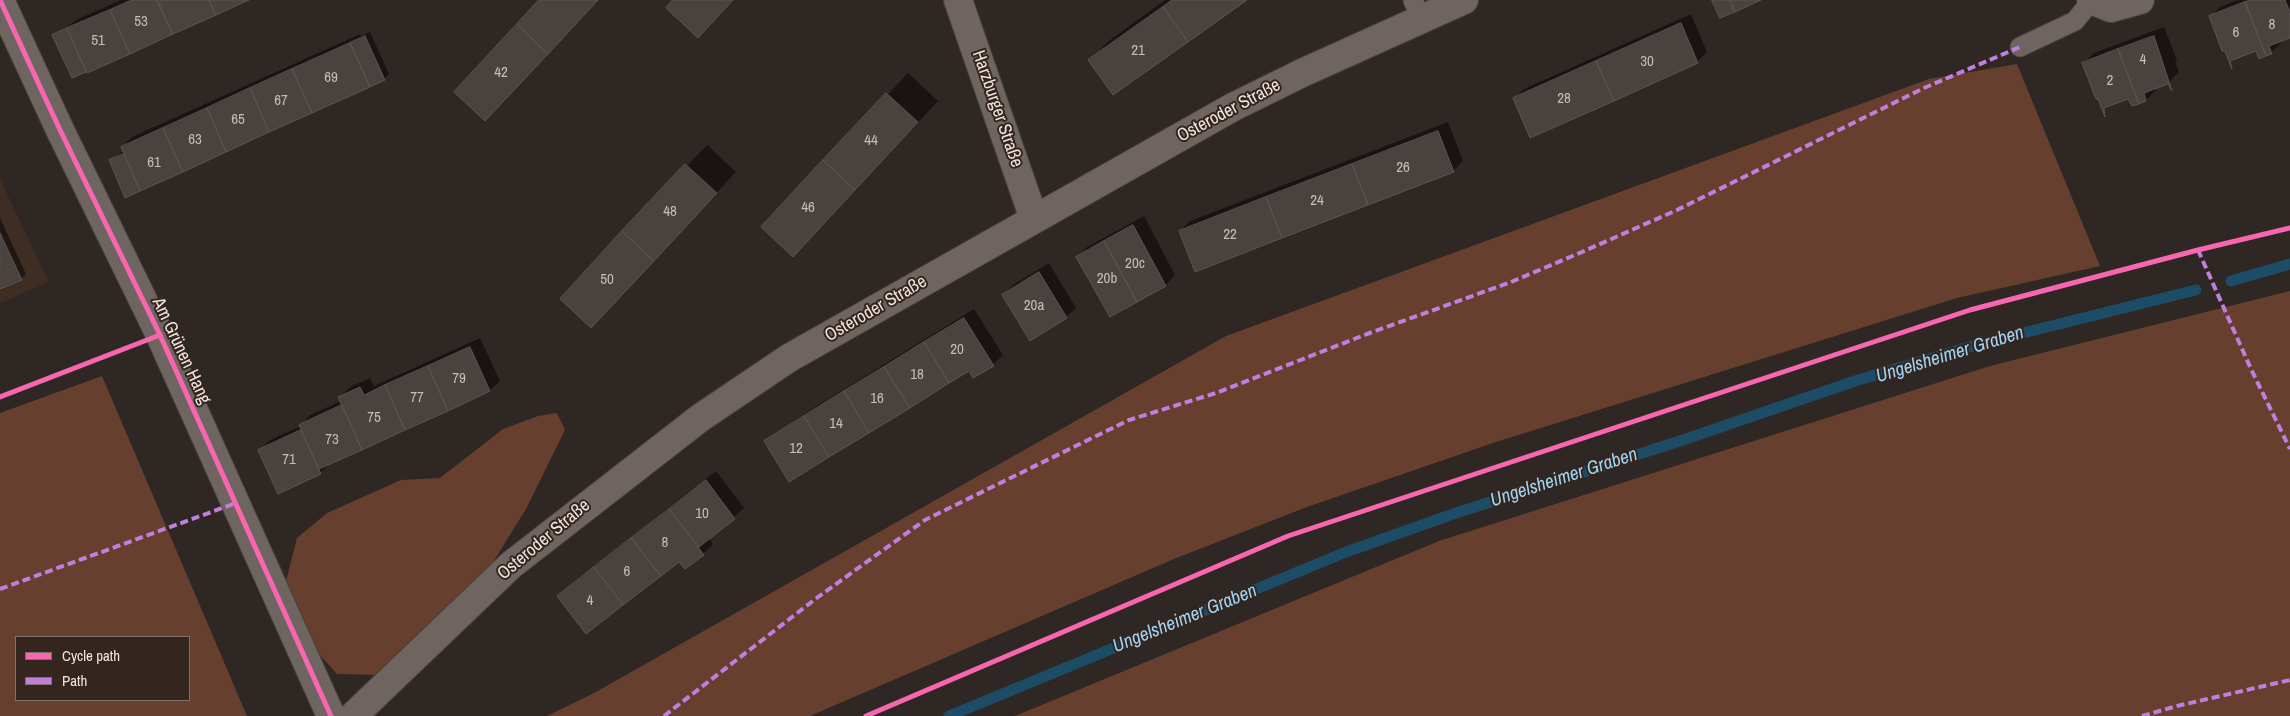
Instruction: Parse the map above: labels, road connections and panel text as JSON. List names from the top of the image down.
{
  "streets": {
    "street": ["Harzburger Straße", "Osteroder Straße", "Am Grünen Hang"]
  },
  "crossings": [
    ["Harzburger Straße", "Osteroder Straße"]
  ],
  "water": ["Ungelsheimer Graben"],
  "house_numbers": [
    "53",
    "8",
    "6",
    "51",
    "21",
    "4",
    "30",
    "42",
    "69",
    "2",
    "28",
    "67",
    "65",
    "63",
    "44",
    "61",
    "26",
    "24",
    "46",
    "48",
    "22",
    "20c",
    "20b",
    "50",
    "20a",
    "20",
    "18",
    "79",
    "77",
    "16",
    "75",
    "14",
    "73",
    "12",
    "71",
    "10",
    "8",
    "6",
    "4"
  ],
  "legend": ["Cycle path", "Path"]
}
